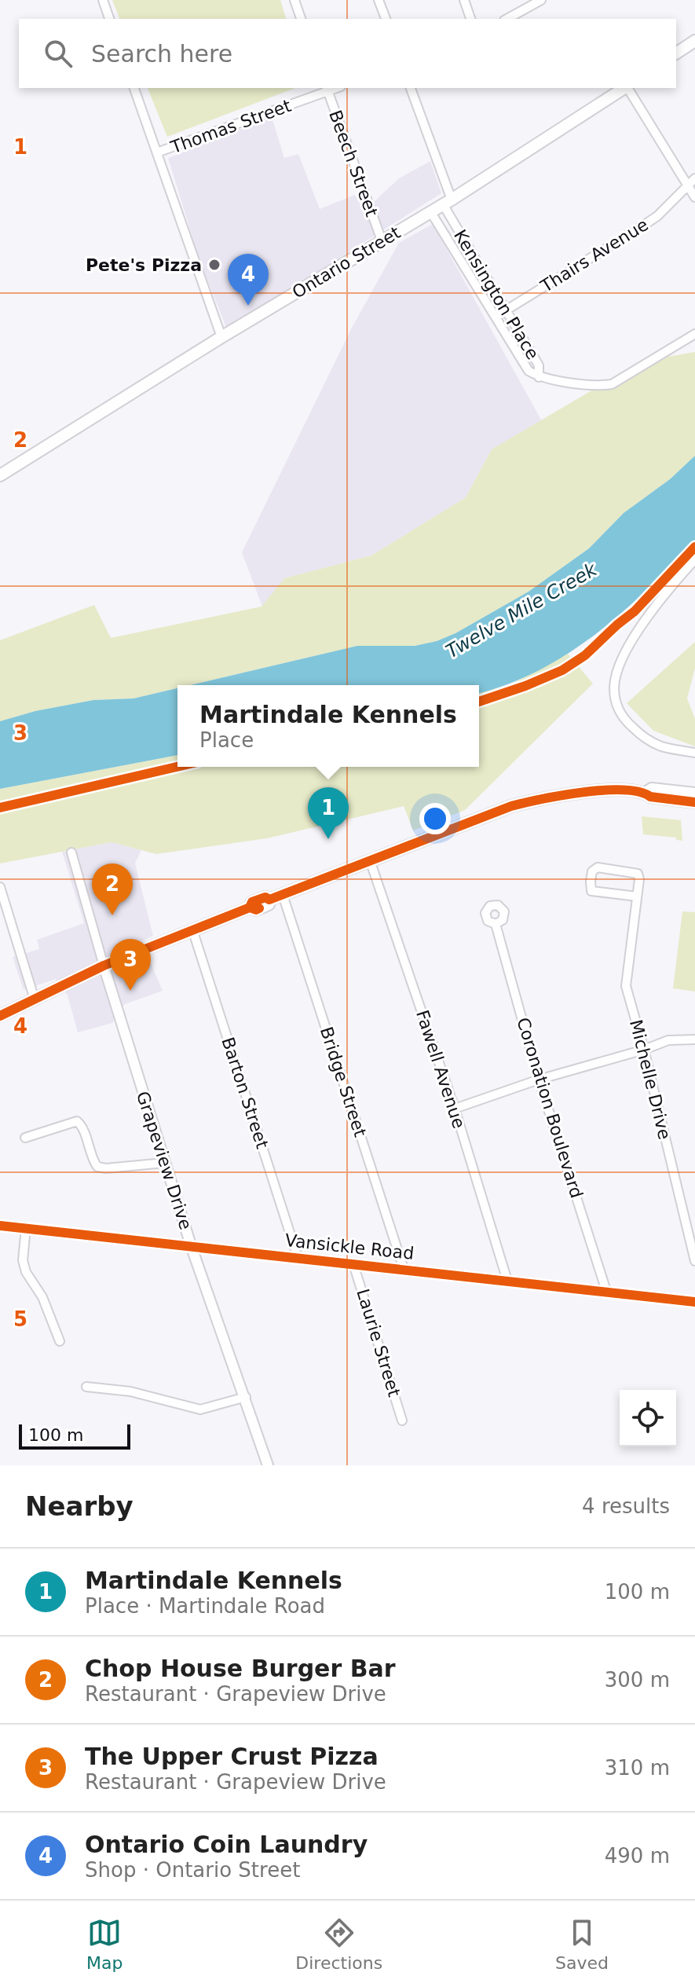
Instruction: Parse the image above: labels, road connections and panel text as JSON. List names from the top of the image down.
{
  "streets": {
    "main road": ["Ontario Street"],
    "street": [
      "Thomas Street",
      "Beech Street",
      "Thairs Avenue",
      "Kensington Place",
      "Fawell Avenue",
      "Michelle Drive",
      "Bridge Street",
      "Barton Street",
      "Coronation Boulevard",
      "Grapeview Drive",
      "Vansickle Road",
      "Laurie Street"
    ]
  },
  "crossings": [
    ["Thomas Street", "Beech Street"],
    ["Beech Street", "Ontario Street"],
    ["Thairs Avenue", "Kensington Place"],
    ["Ontario Street", "Kensington Place"],
    ["Fawell Avenue", "Vansickle Road"],
    ["Bridge Street", "Vansickle Road"],
    ["Barton Street", "Vansickle Road"],
    ["Coronation Boulevard", "Vansickle Road"],
    ["Grapeview Drive", "Vansickle Road"],
    ["Vansickle Road", "Laurie Street"]
  ],
  "water": ["Twelve Mile Creek"],
  "places": ["Pete's Pizza"],
  "scale_bar": "100 m",
  "page": {
    "search": "Search here",
    "pins": [
      "4",
      "1",
      "2",
      "3"
    ],
    "popup": ["Martindale Kennels", "Place"],
    "scale": "100 m",
    "heading": ["Nearby", "4 results"],
    "list": [
      {
        "mark": "1",
        "name": "Martindale Kennels",
        "note": "Place · Martindale Road",
        "value": "100 m"
      },
      {
        "mark": "2",
        "name": "Chop House Burger Bar",
        "note": "Restaurant · Grapeview Drive",
        "value": "300 m"
      },
      {
        "mark": "3",
        "name": "The Upper Crust Pizza",
        "note": "Restaurant · Grapeview Drive",
        "value": "310 m"
      },
      {
        "mark": "4",
        "name": "Ontario Coin Laundry",
        "note": "Shop · Ontario Street",
        "value": "490 m"
      }
    ],
    "nav": ["Map", "Directions", "Saved"]
  },
  "grid": {
    "rows": [
      "1",
      "2",
      "3",
      "4",
      "5"
    ]
  }
}
